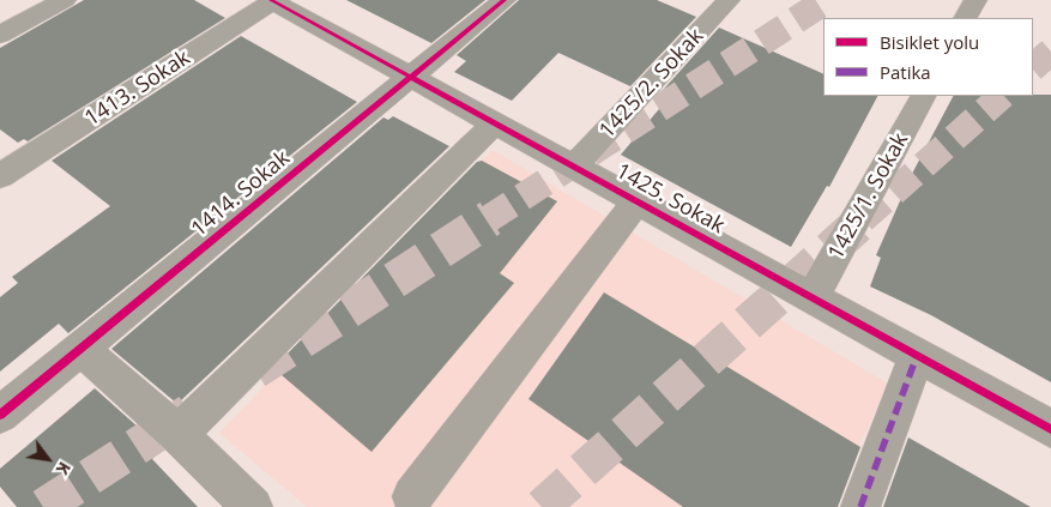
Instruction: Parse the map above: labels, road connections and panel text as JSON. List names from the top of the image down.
{
  "streets": {
    "street": [
      "1425/2. Sokak",
      "1413. Sokak",
      "1414. Sokak",
      "1425/1. Sokak",
      "1425. Sokak"
    ]
  },
  "crossings": [
    ["1425/2. Sokak", "1425. Sokak"],
    ["1413. Sokak", "1425. Sokak"],
    ["1414. Sokak", "1425. Sokak"],
    ["1425/1. Sokak", "1425. Sokak"]
  ],
  "legend": ["Bisiklet yolu", "Patika"],
  "north": "bottom right"
}
